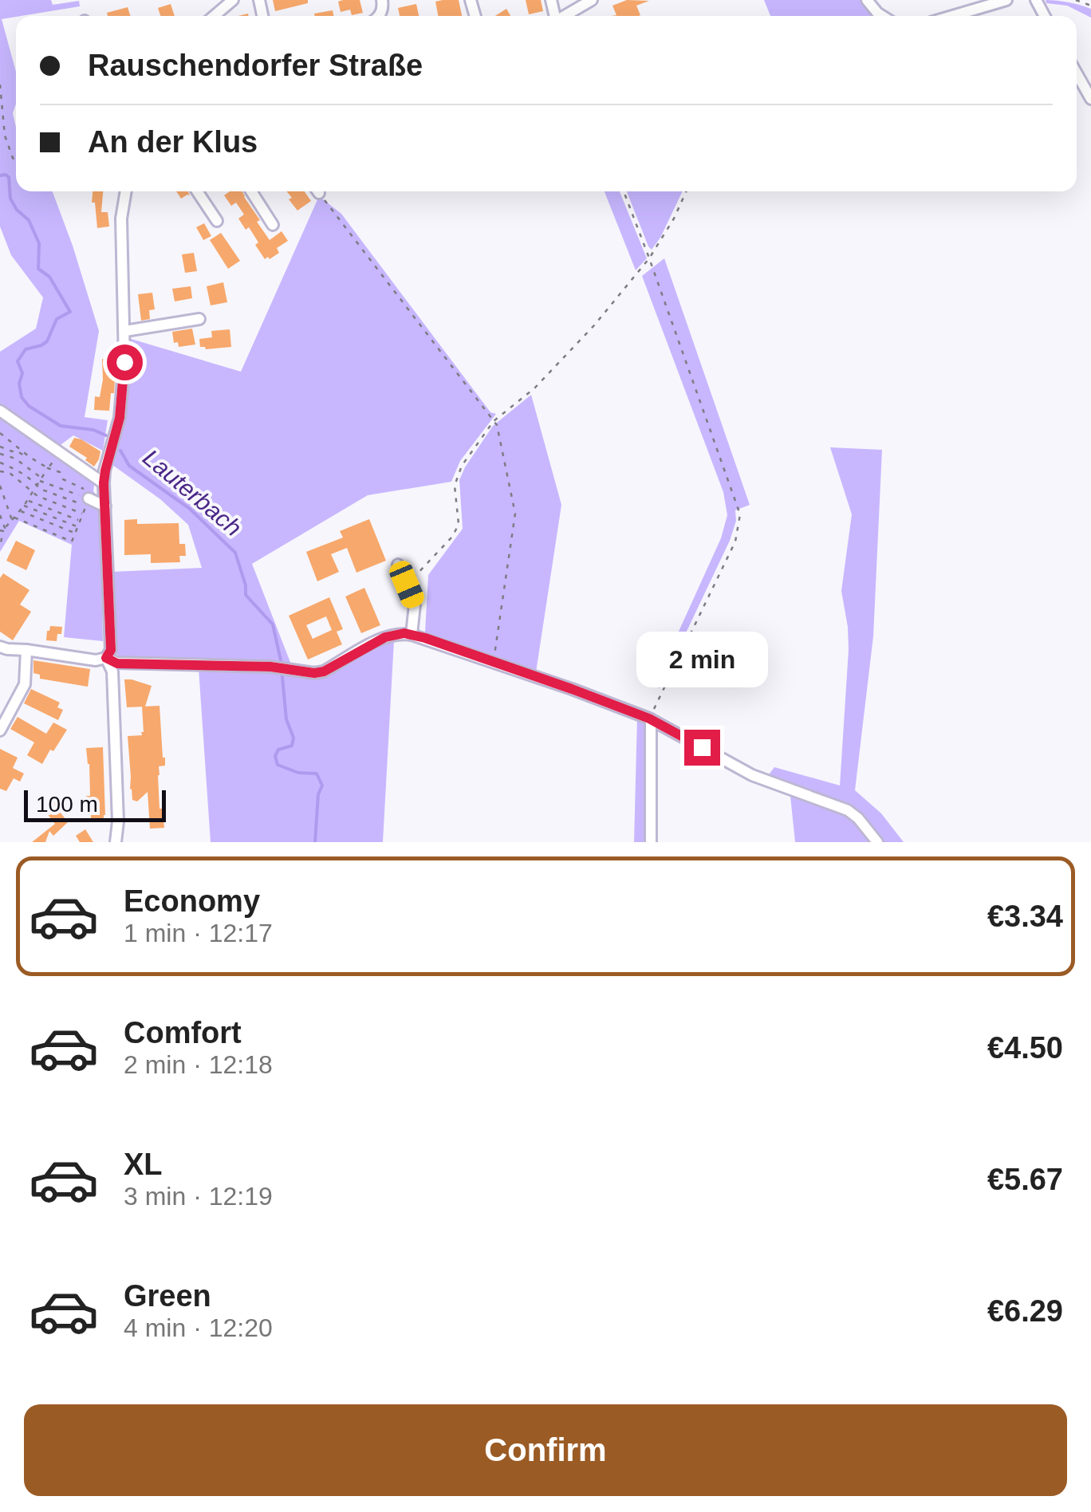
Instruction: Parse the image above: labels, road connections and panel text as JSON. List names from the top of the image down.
{
  "water": ["Lauterbach"],
  "scale_bar": "100 m",
  "page": {
    "banner": ["Rauschendorfer Straße", "An der Klus"],
    "bubble": "2 min",
    "scale": "100 m",
    "list": [
      {
        "name": "Economy",
        "note": "1 min · 12:17",
        "value": "€3.34"
      },
      {
        "name": "Comfort",
        "note": "2 min · 12:18",
        "value": "€4.50"
      },
      {
        "name": "XL",
        "note": "3 min · 12:19",
        "value": "€5.67"
      },
      {
        "name": "Green",
        "note": "4 min · 12:20",
        "value": "€6.29"
      }
    ],
    "buttons": "Confirm"
  }
}
